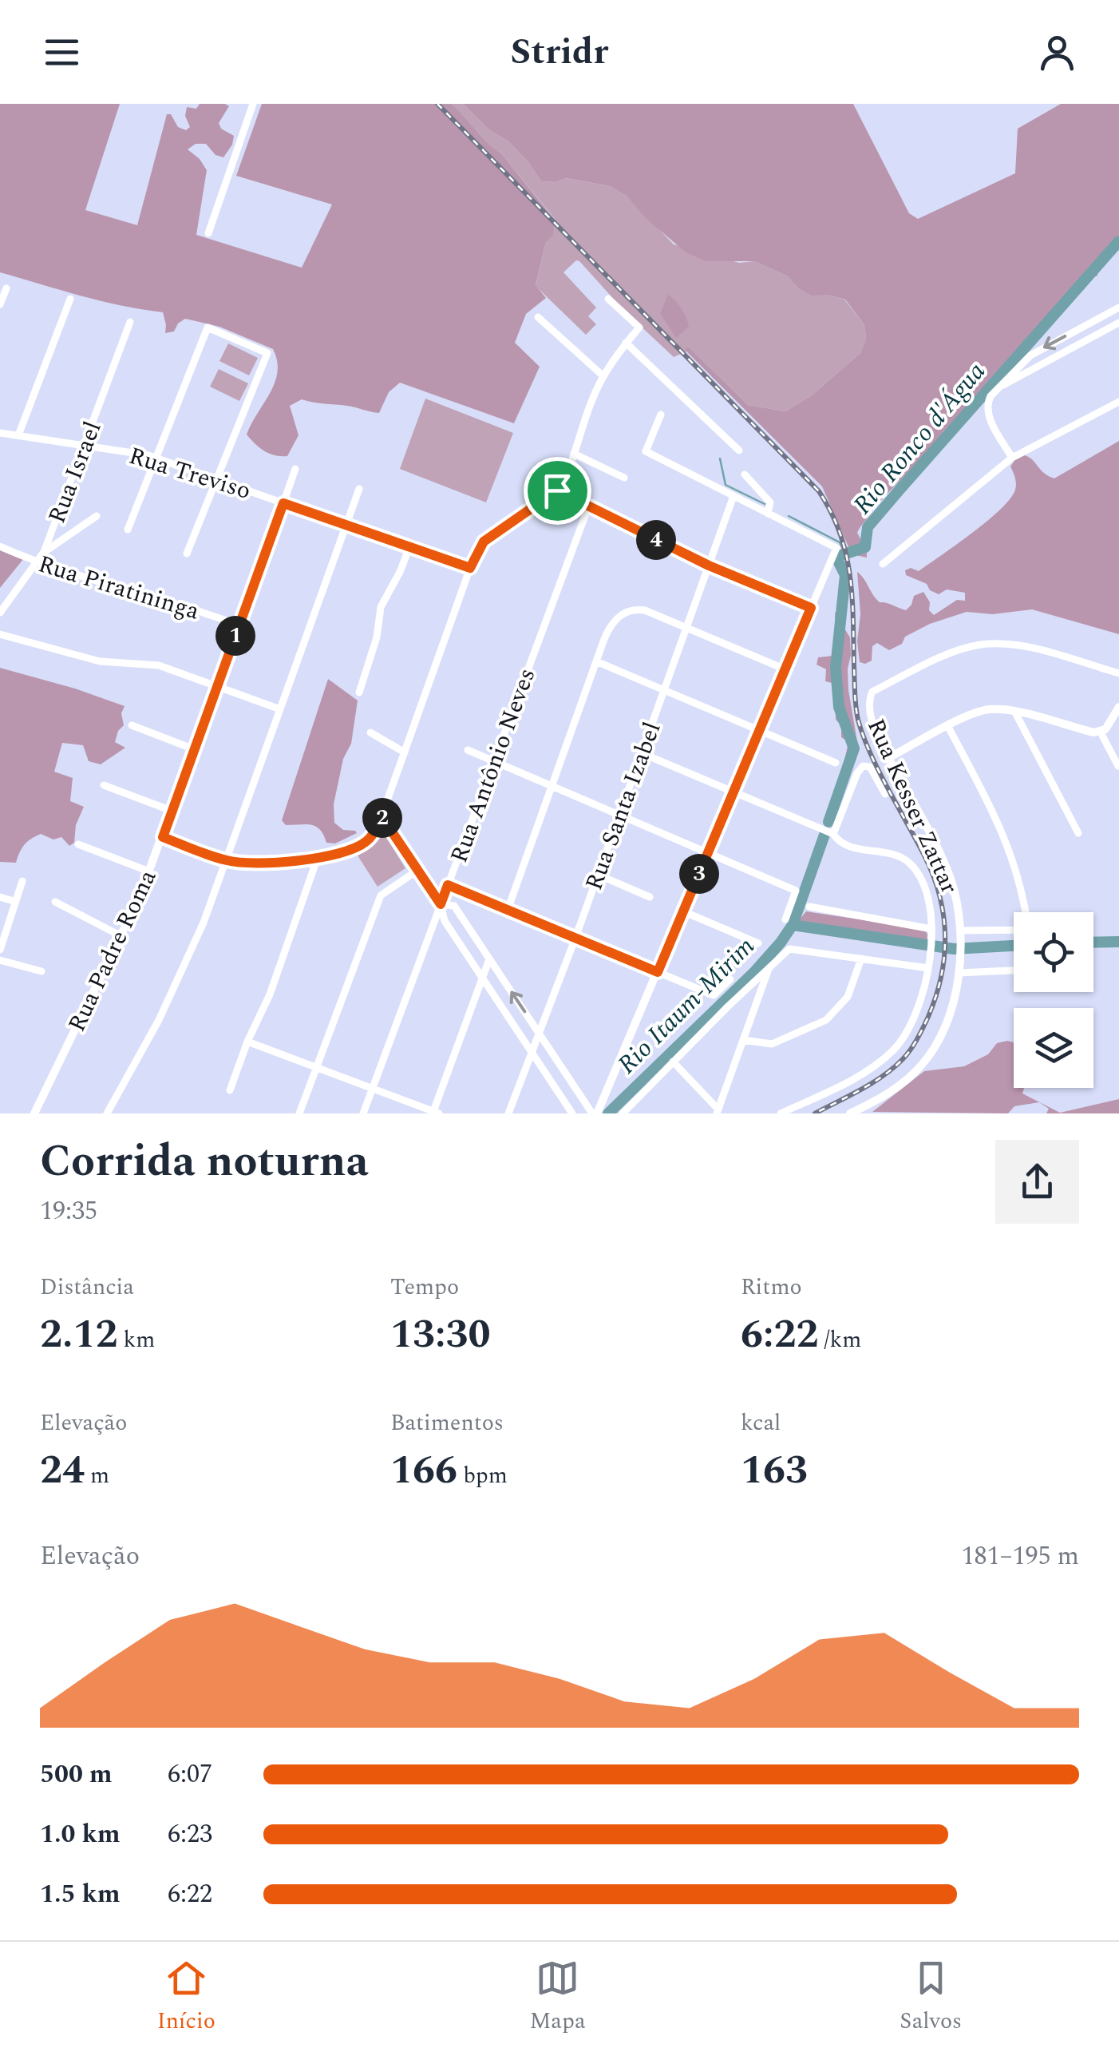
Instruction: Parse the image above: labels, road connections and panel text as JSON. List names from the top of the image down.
{
  "streets": {
    "street": [
      "Rua Israel",
      "Rua Treviso",
      "Rua Piratininga",
      "Rua Antônio Neves",
      "Rua Santa Izabel",
      "Rua Kesser Zattar",
      "Rua Padre Roma"
    ]
  },
  "crossings": [
    ["Rua Israel", "Rua Treviso"],
    ["Rua Israel", "Rua Piratininga"],
    ["Rua Treviso", "Rua Padre Roma"],
    ["Rua Piratininga", "Rua Padre Roma"]
  ],
  "water": ["Rio Ronco d'Água", "Rio Itaum-Mirim"],
  "page": {
    "header": "Stridr",
    "pins": [
      "4",
      "1",
      "2",
      "3"
    ],
    "heading": ["Corrida noturna", "19:35"],
    "stats": [
      ["Distância", "2.12 km"],
      ["Tempo", "13:30"],
      ["Ritmo", "6:22 /km"],
      ["Elevação", "24 m"],
      ["Batimentos", "166 bpm"],
      ["kcal", "163"]
    ],
    "chart": ["Elevação", "181–195 m"],
    "list": [
      {
        "name": "500 m",
        "note": "6:07"
      },
      {
        "name": "1.0 km",
        "note": "6:23"
      },
      {
        "name": "1.5 km",
        "note": "6:22"
      }
    ],
    "tabs": ["Início", "Mapa", "Salvos"]
  }
}
